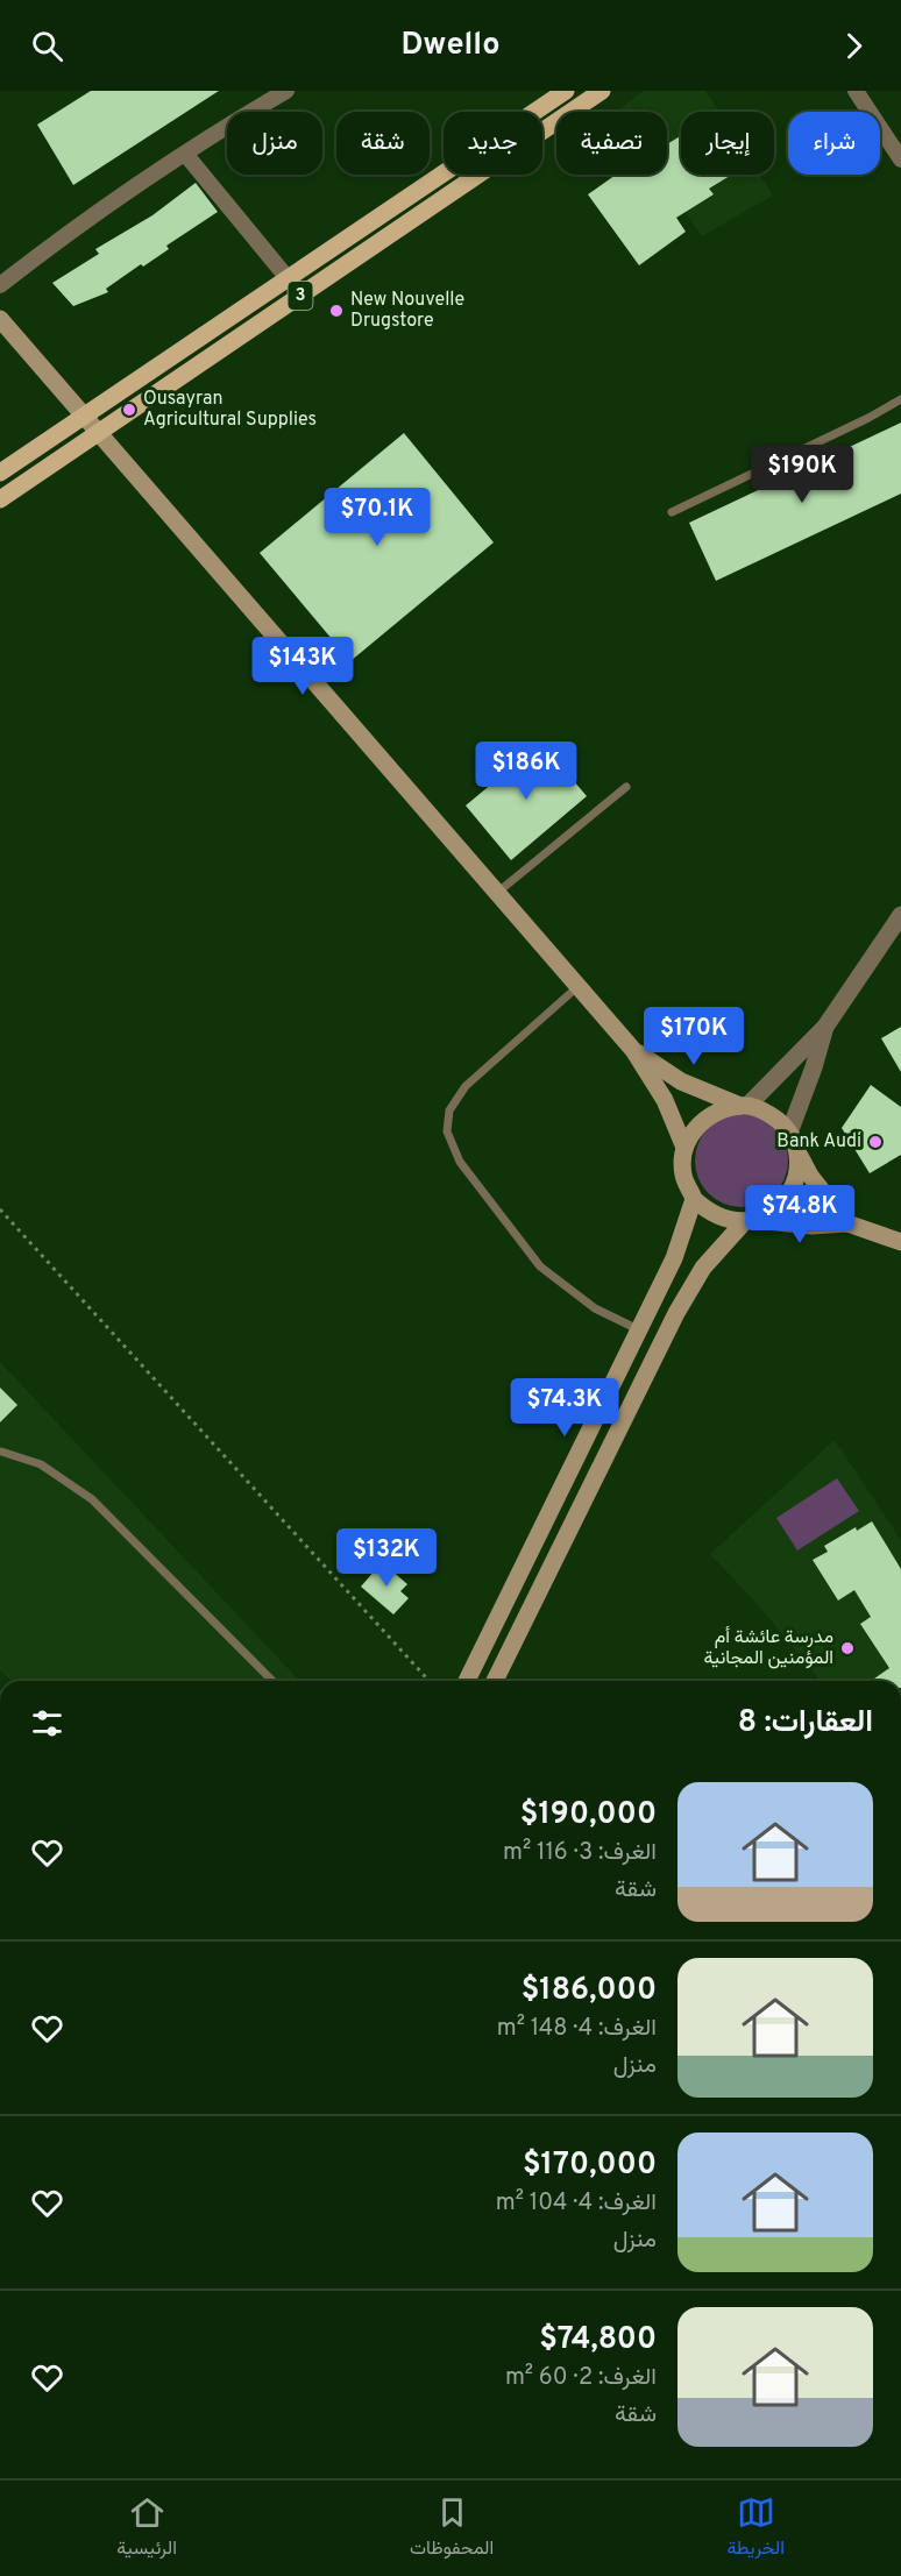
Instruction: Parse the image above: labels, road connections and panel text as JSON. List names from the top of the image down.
{
  "streets": {
    "main road": ["3"]
  },
  "places": [
    "New Nouvelle Drugstore",
    "Ousayran Agricultural Supplies",
    "Bank Audi",
    "مدرسة عائشة أم المؤمنين المجانية"
  ],
  "page": {
    "header": "Dwello",
    "chip": [
      "شراء",
      "إيجار",
      "تصفية",
      "جديد",
      "شقة",
      "منزل"
    ],
    "price": [
      "$190K",
      "$70.1K",
      "$143K",
      "$186K",
      "$170K",
      "$74.8K",
      "$74.3K",
      "$132K"
    ],
    "heading": "العقارات: 8",
    "list": [
      {
        "name": "$190,000",
        "note": "الغرف: 3 · 116 m² · شقة"
      },
      {
        "name": "$186,000",
        "note": "الغرف: 4 · 148 m² · منزل"
      },
      {
        "name": "$170,000",
        "note": "الغرف: 4 · 104 m² · منزل"
      },
      {
        "name": "$74,800",
        "note": "الغرف: 2 · 60 m² · شقة"
      }
    ],
    "tabs": ["الخريطة", "المحفوظات", "الرئيسية"]
  }
}
